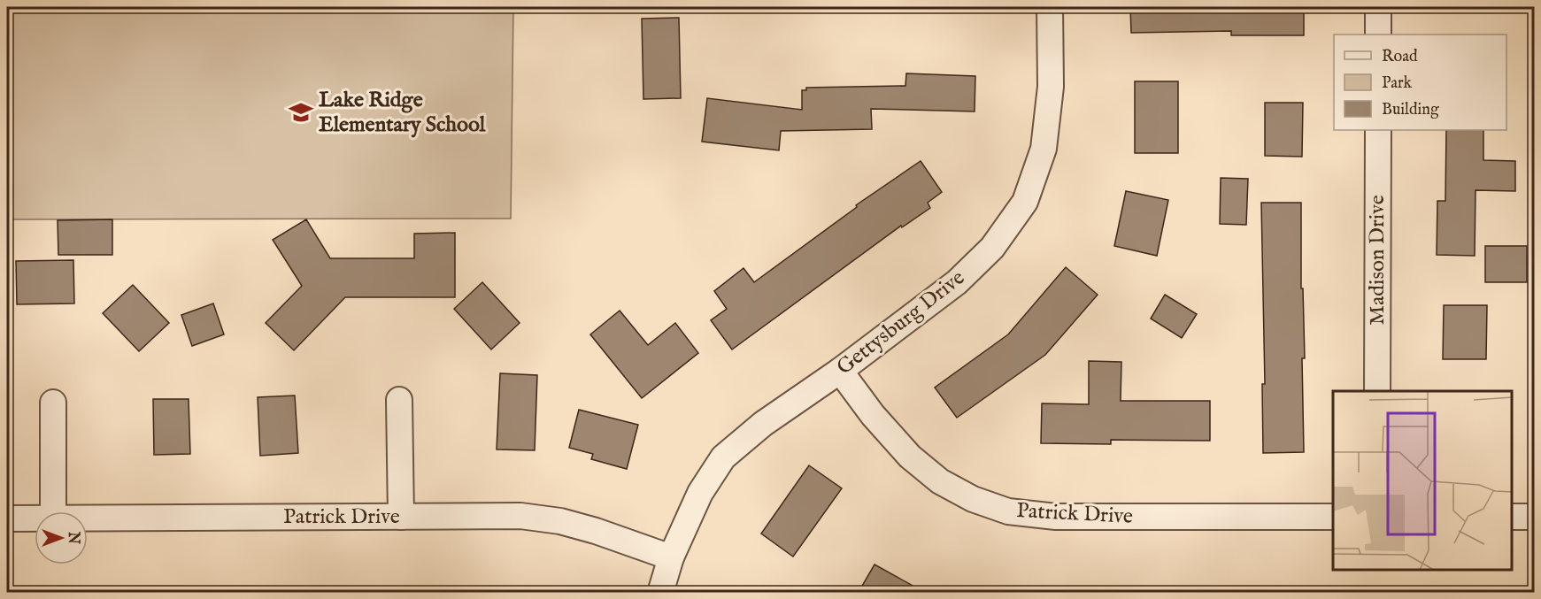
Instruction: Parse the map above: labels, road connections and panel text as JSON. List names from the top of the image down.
{
  "streets": {
    "street": ["Madison Drive", "Gettysburg Drive", "Patrick Drive"]
  },
  "crossings": [
    ["Gettysburg Drive", "Patrick Drive"]
  ],
  "places": {
    "school or university": ["Lake Ridge Elementary School"]
  },
  "legend": ["Road", "Park", "Building"],
  "north": "right"
}
